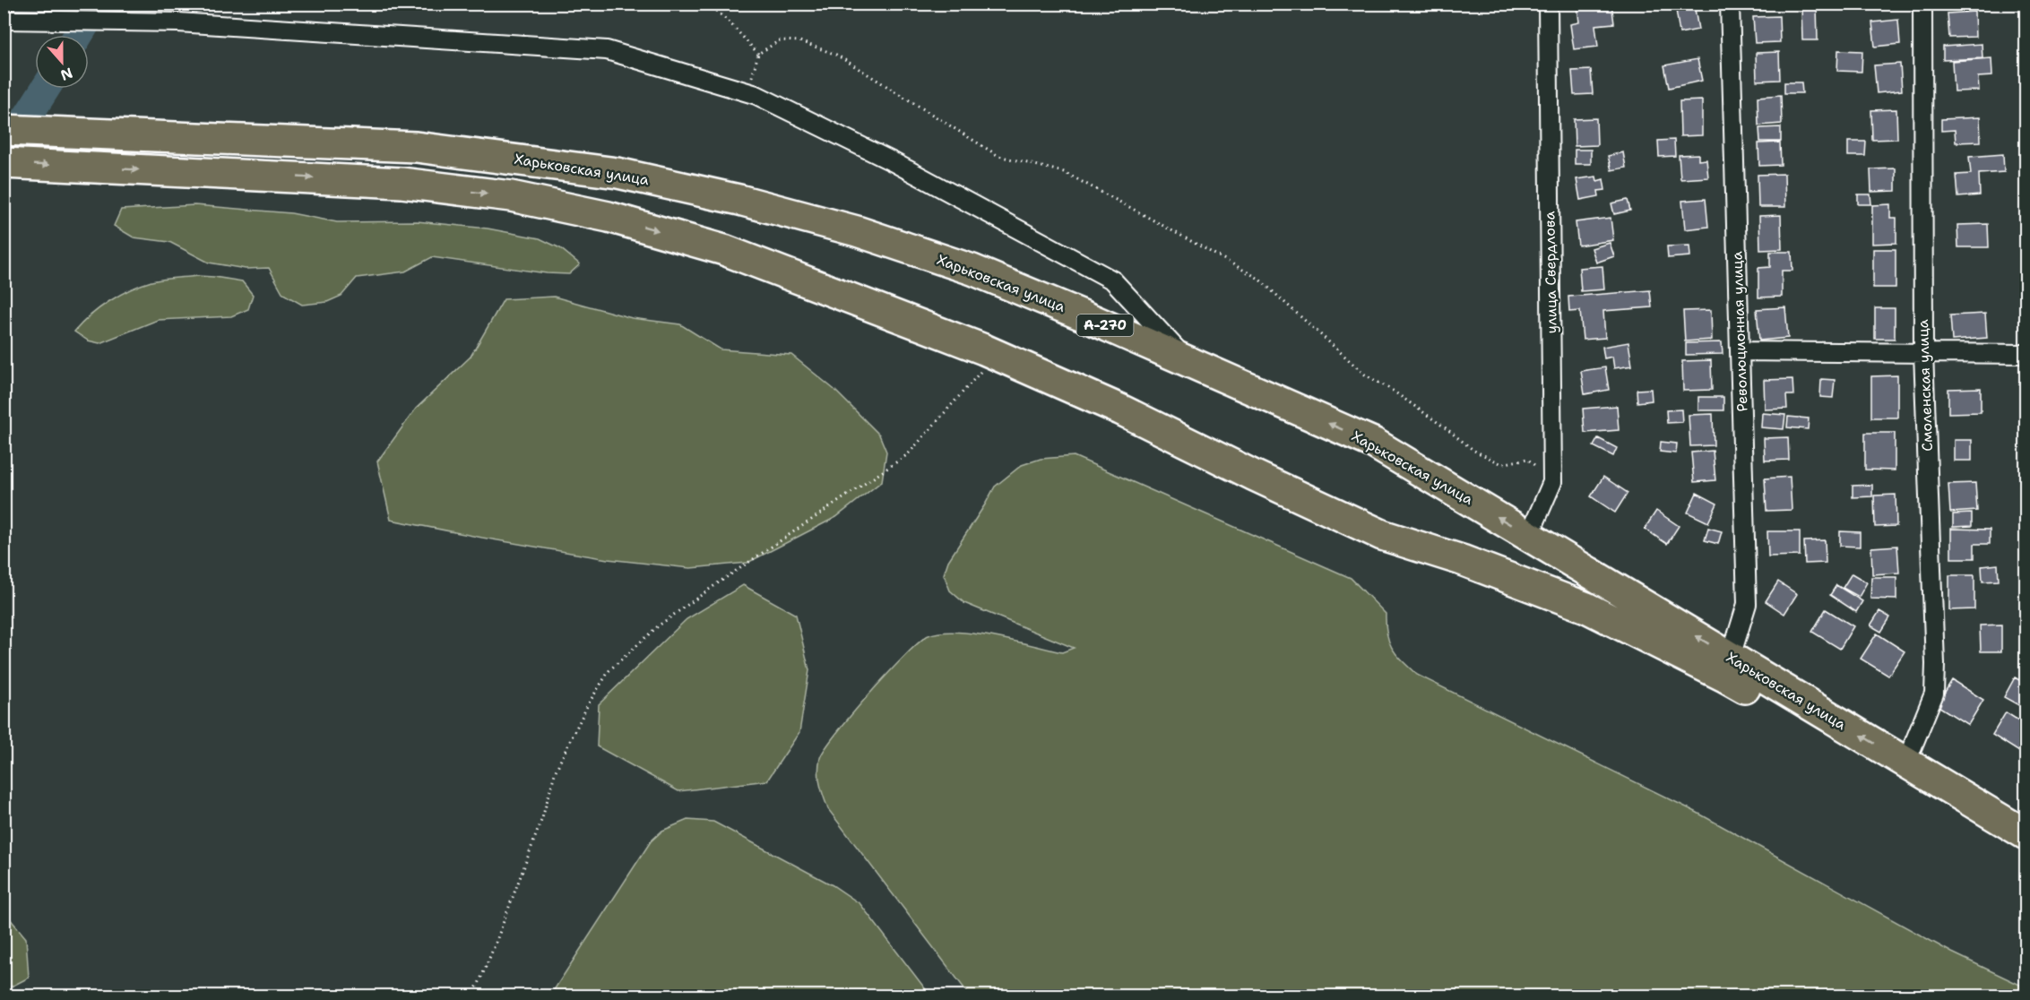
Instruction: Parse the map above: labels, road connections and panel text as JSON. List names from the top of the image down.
{
  "streets": {
    "highway": ["Харьковская улица", "А-270"],
    "street": ["улица Свердлова", "Революционная улица", "Смоленская улица"]
  },
  "crossings": [
    ["Харьковская улица", "улица Свердлова"],
    ["Харьковская улица", "Революционная улица"],
    ["Харьковская улица", "Смоленская улица"]
  ],
  "north": "bottom"
}
